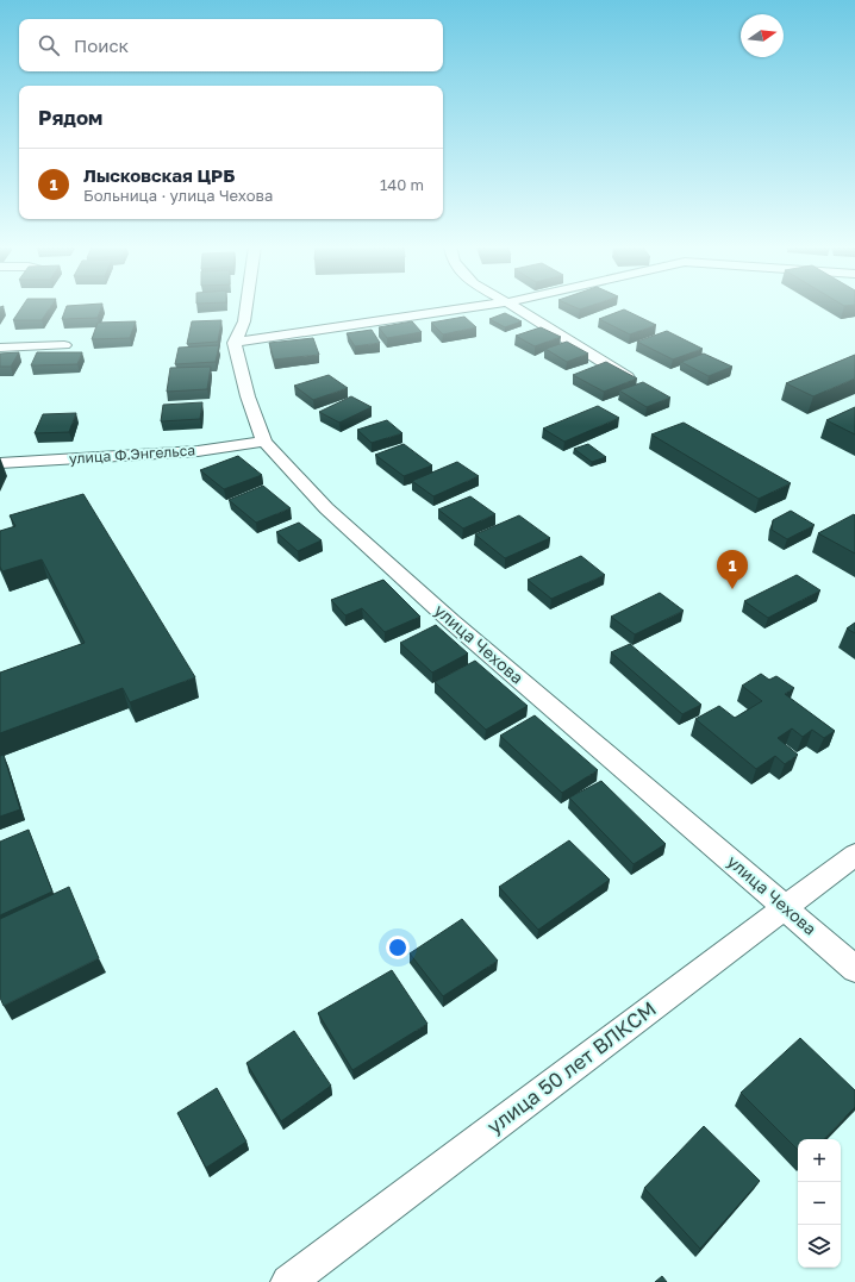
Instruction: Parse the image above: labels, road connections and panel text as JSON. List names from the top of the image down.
{
  "streets": {
    "street": ["улица Ф.Энгельса", "улица Чехова", "улица 50 лет ВЛКСМ"]
  },
  "crossings": [
    ["улица Ф.Энгельса", "улица Чехова"],
    ["улица Чехова", "улица 50 лет ВЛКСМ"]
  ],
  "north": "right",
  "page": {
    "search": "Поиск",
    "heading": "Рядом",
    "list": [
      {
        "mark": "1",
        "name": "Лысковская ЦРБ",
        "note": "Больница · улица Чехова",
        "value": "140 m"
      }
    ],
    "pins": "1",
    "map_buttons": ["+", "−"]
  }
}
